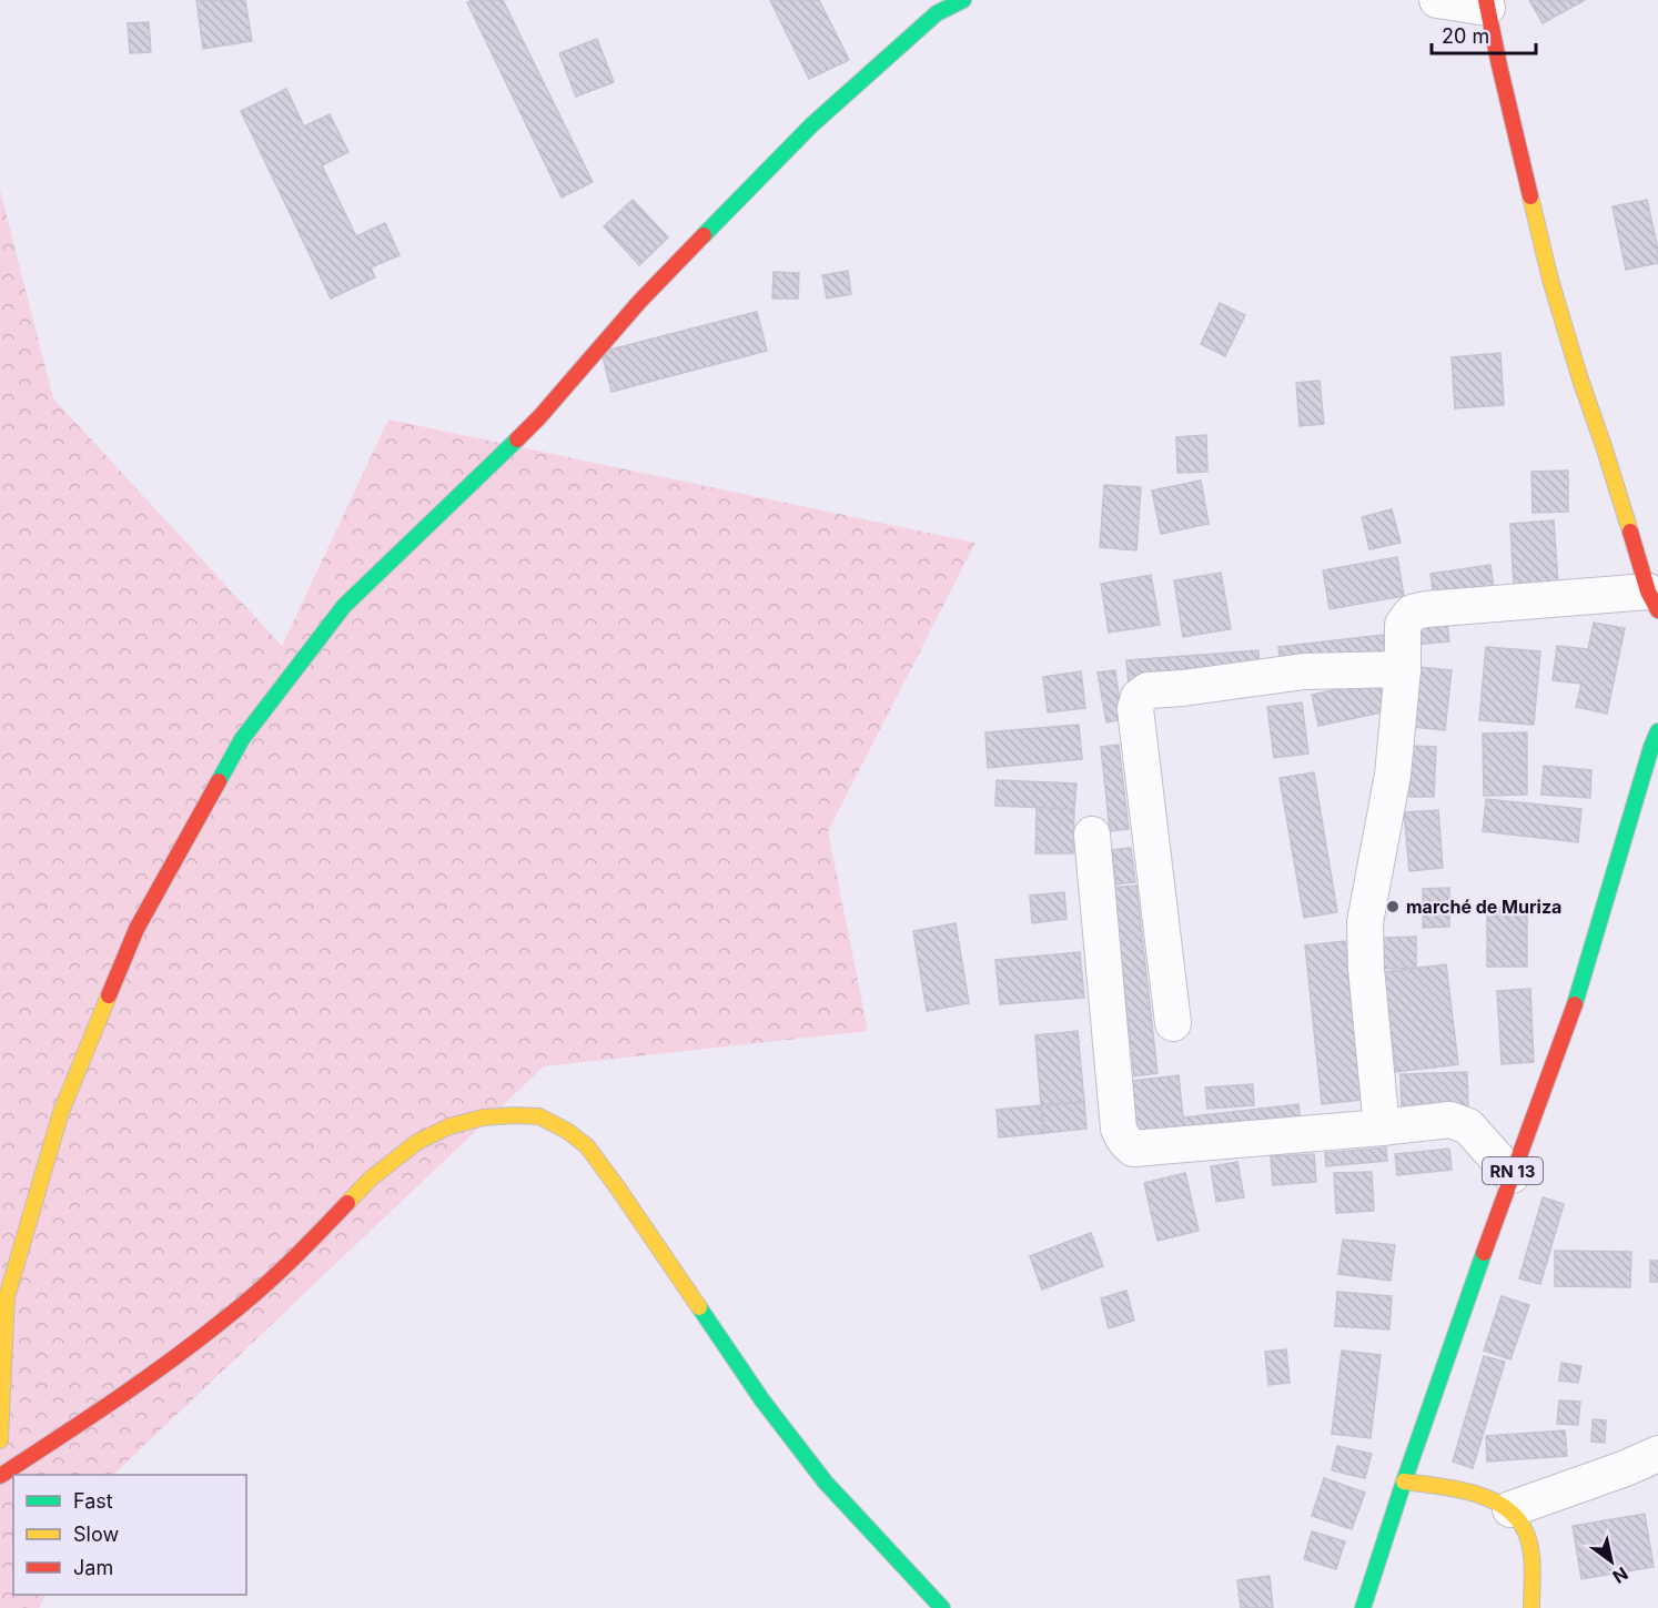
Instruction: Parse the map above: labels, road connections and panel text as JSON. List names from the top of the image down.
{
  "streets": {
    "street": ["RN 13"]
  },
  "places": ["marché de Muriza"],
  "legend": ["Fast", "Slow", "Jam"],
  "scale_bar": "20 m",
  "north": "bottom right"
}
